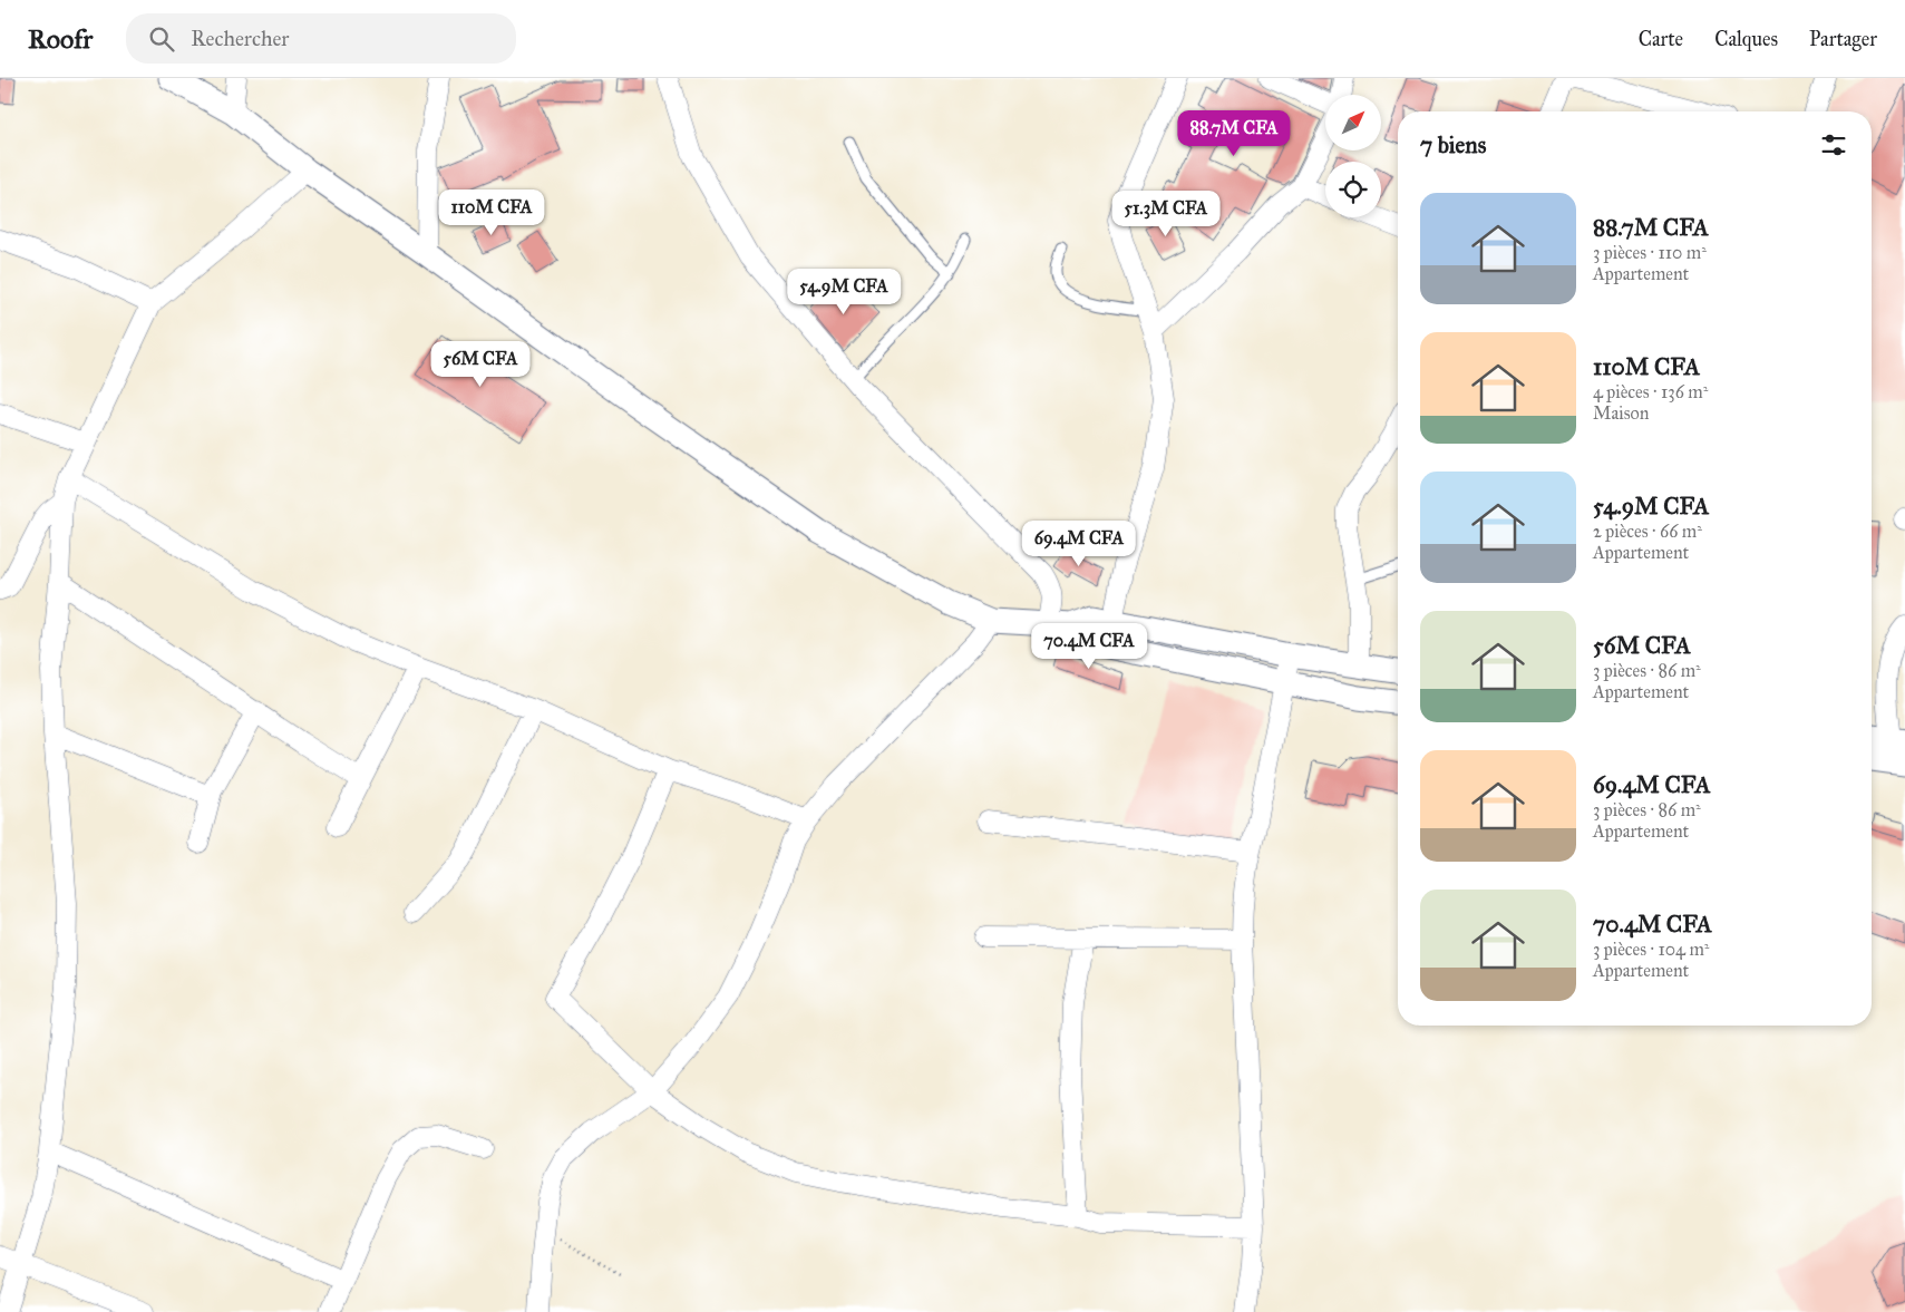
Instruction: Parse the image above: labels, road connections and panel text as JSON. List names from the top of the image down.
{
  "north": "top right",
  "page": {
    "header": "Roofr",
    "search": "Rechercher",
    "nav": ["Carte", "Calques", "Partager"],
    "price": [
      "88.7M CFA",
      "110M CFA",
      "51.3M CFA",
      "54.9M CFA",
      "56M CFA",
      "69.4M CFA",
      "70.4M CFA"
    ],
    "heading": "7 biens",
    "list": [
      {
        "name": "88.7M CFA",
        "note": "3 pièces · 110 m² · Appartement"
      },
      {
        "name": "110M CFA",
        "note": "4 pièces · 136 m² · Maison"
      },
      {
        "name": "54.9M CFA",
        "note": "2 pièces · 66 m² · Appartement"
      },
      {
        "name": "56M CFA",
        "note": "3 pièces · 86 m² · Appartement"
      },
      {
        "name": "69.4M CFA",
        "note": "3 pièces · 86 m² · Appartement"
      },
      {
        "name": "70.4M CFA",
        "note": "3 pièces · 104 m² · Appartement"
      }
    ]
  }
}
